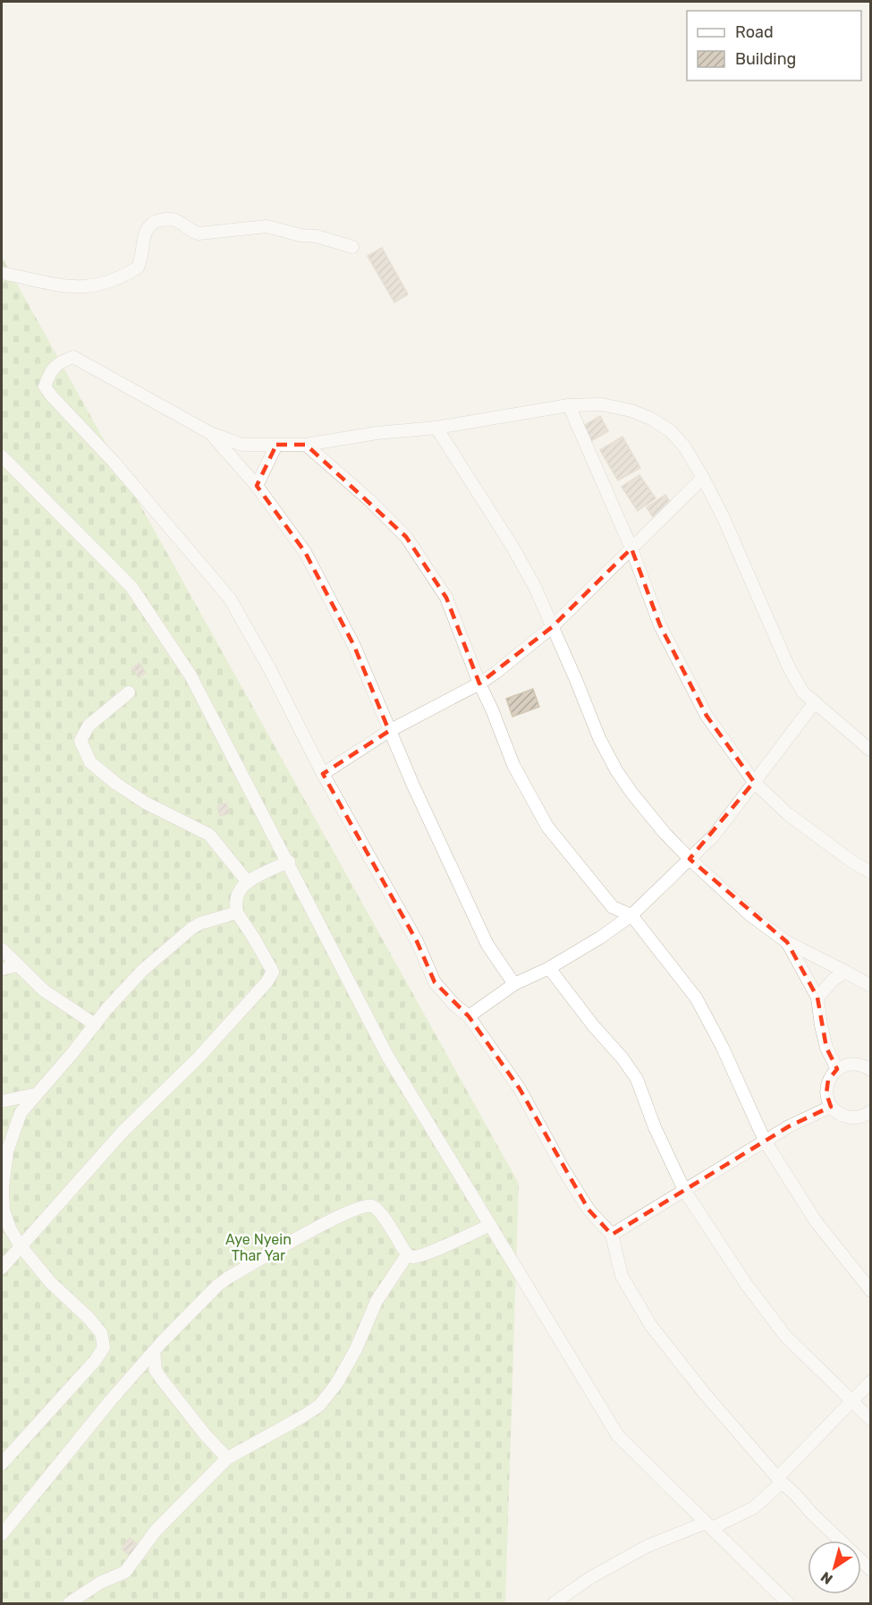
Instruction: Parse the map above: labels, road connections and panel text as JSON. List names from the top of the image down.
{
  "parks": ["Aye Nyein Thar Yar"],
  "legend": ["Road", "Building"],
  "north": "bottom left"
}
